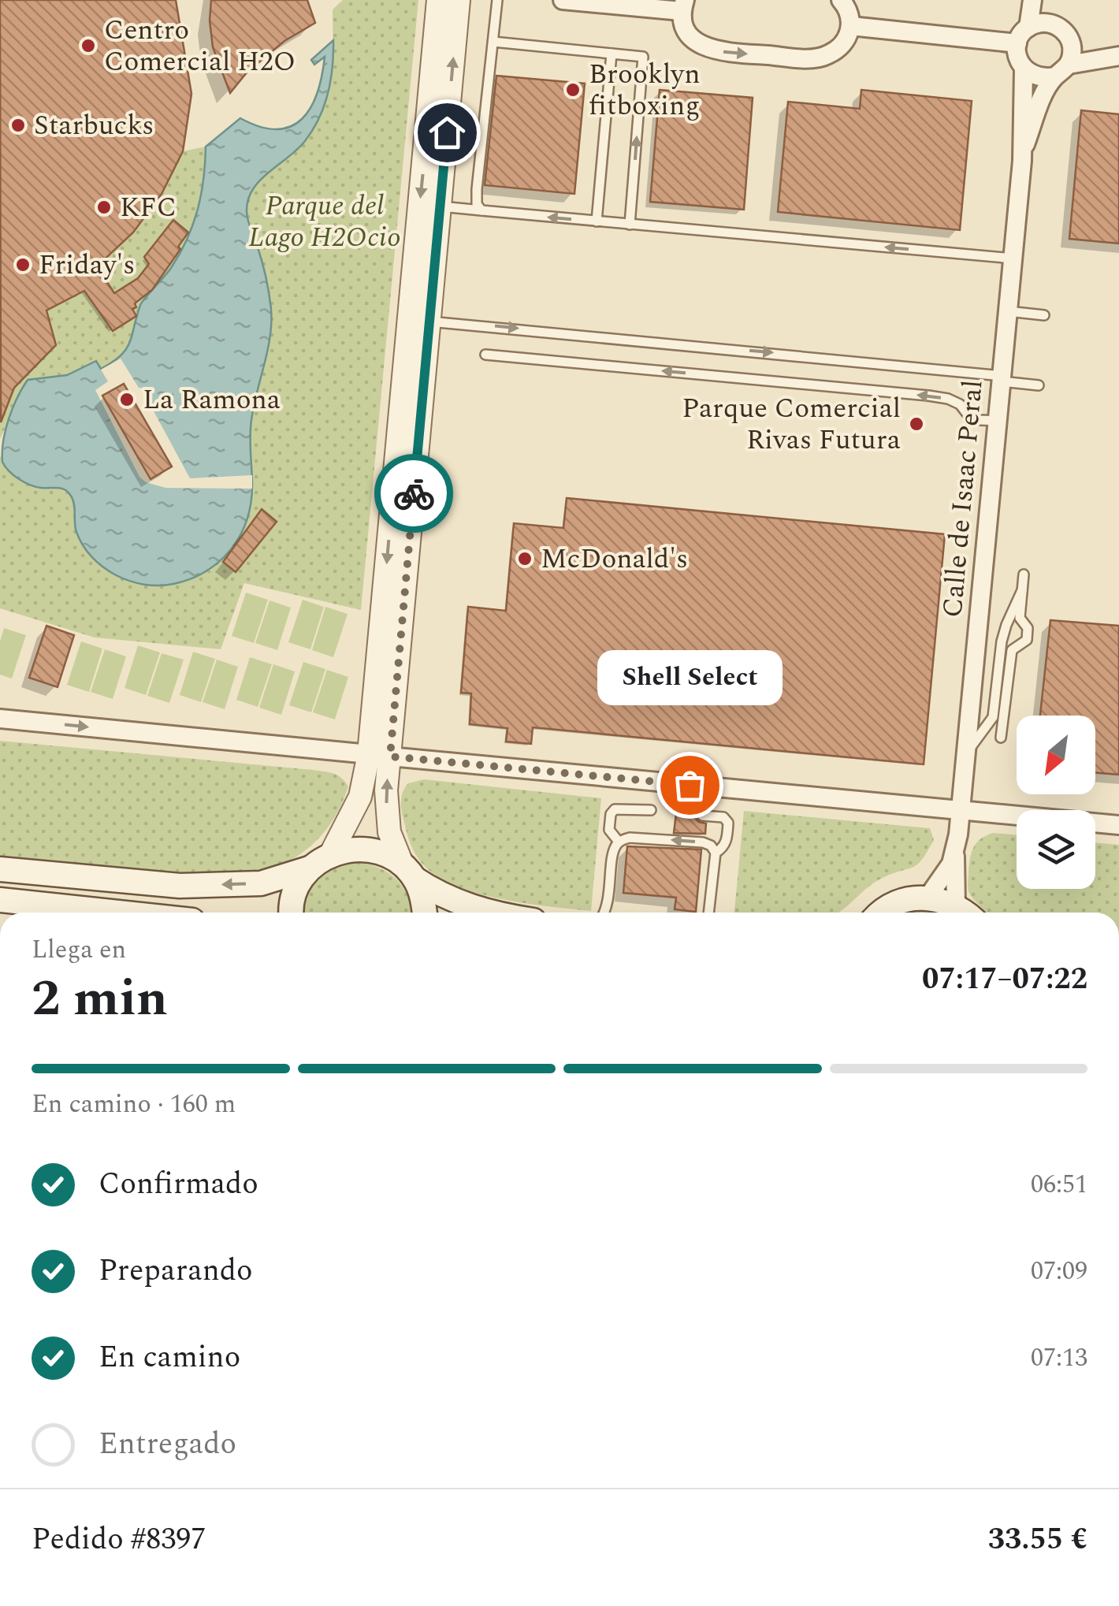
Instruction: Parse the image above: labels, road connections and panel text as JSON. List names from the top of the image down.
{
  "streets": {
    "street": ["Calle de Isaac Peral"]
  },
  "parks": ["Parque del Lago H2Ocio"],
  "places": [
    "Centro Comercial H2O",
    "Brooklyn fitboxing",
    "Starbucks",
    "KFC",
    "Friday's",
    "La Ramona",
    "Parque Comercial Rivas Futura",
    "McDonald's",
    "Shell Select"
  ],
  "north": "bottom left",
  "page": {
    "bubble": "Shell Select",
    "heading": ["2 min", "Llega en", "07:17–07:22"],
    "panel": ["Pedido #8397", "33.55 €"],
    "bar": "En camino · 160 m",
    "list": [
      ["Confirmado", "06:51"],
      ["Preparando", "07:09"],
      ["En camino", "07:13"],
      "Entregado"
    ]
  }
}
